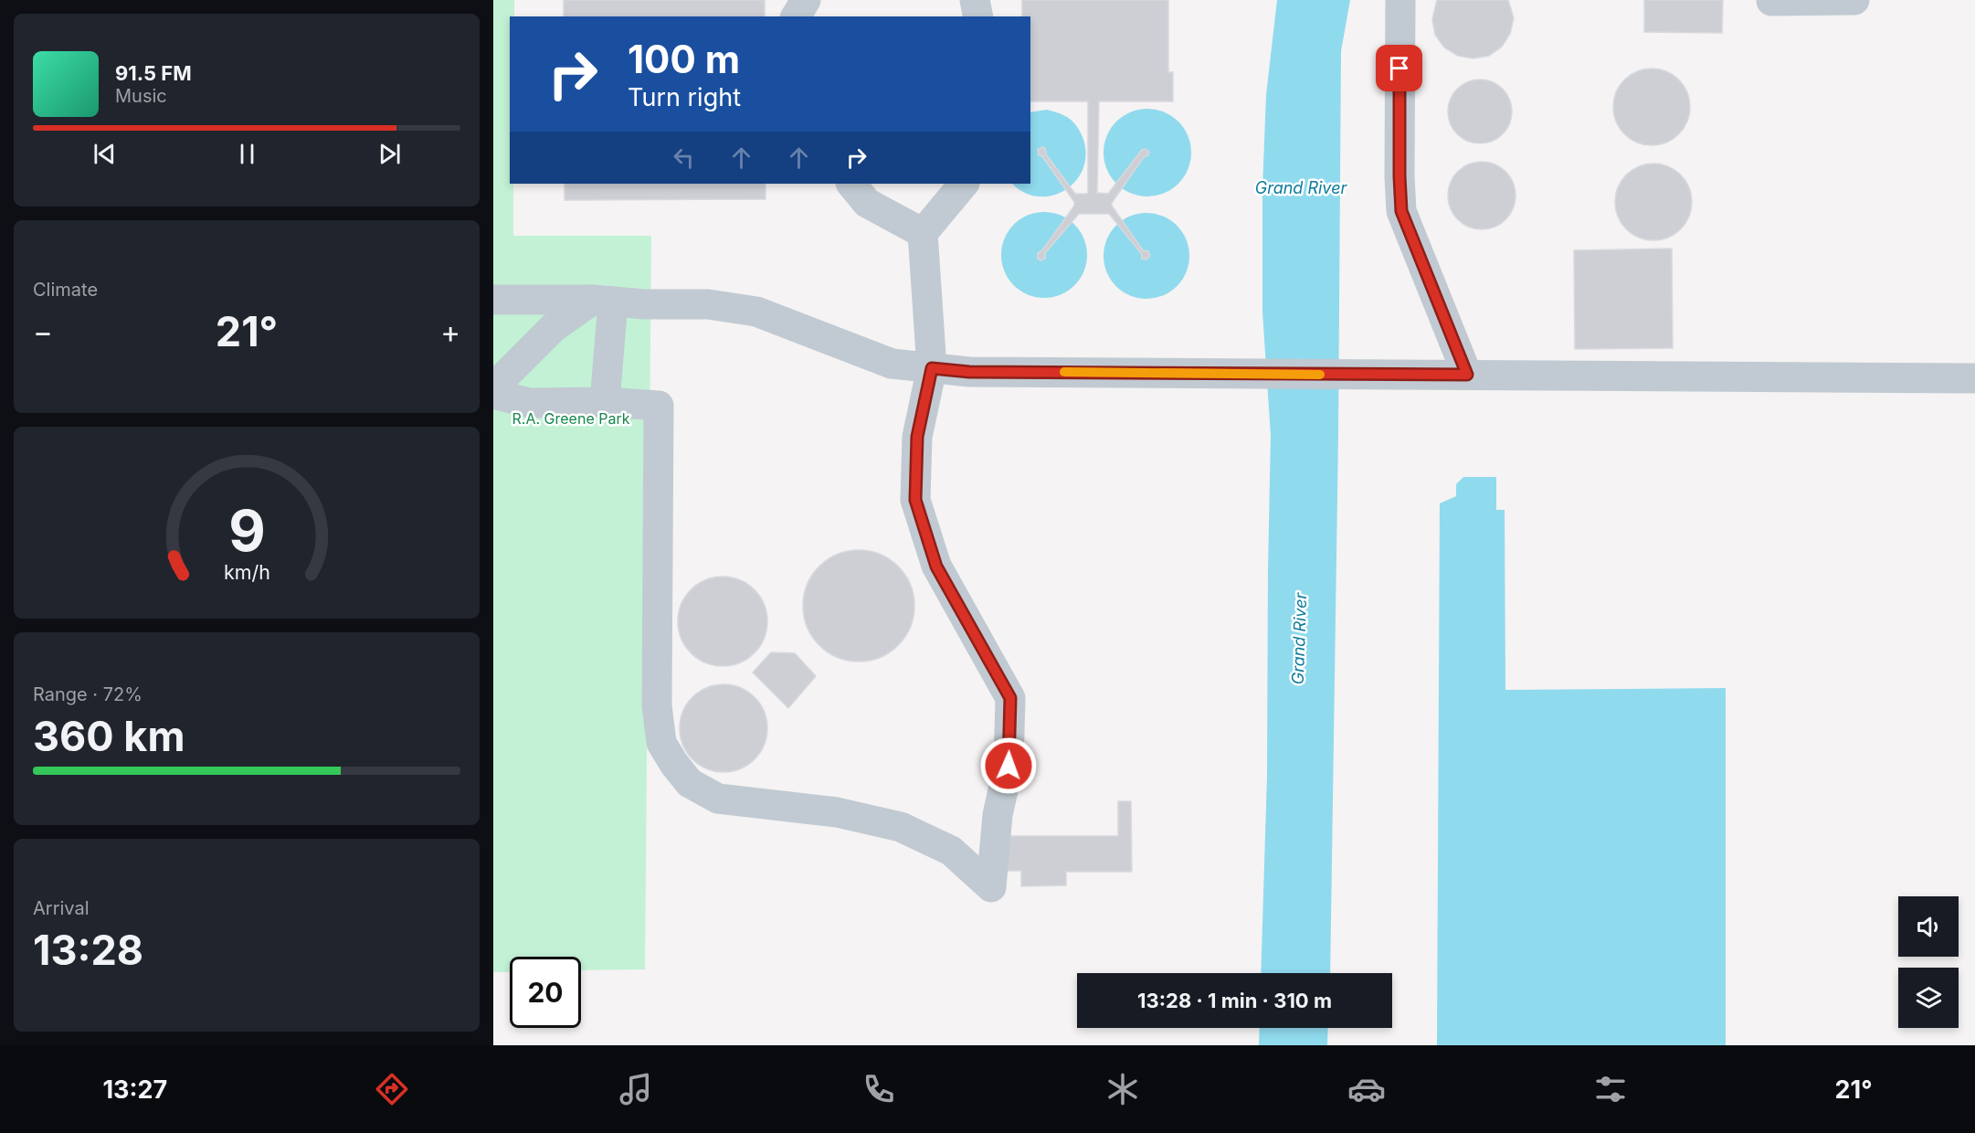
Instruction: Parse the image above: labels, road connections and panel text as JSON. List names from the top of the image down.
{
  "water": ["Grand River"],
  "parks": ["R.A. Greene Park"],
  "page": {
    "turn": ["100 m", "Turn right"],
    "song": ["91.5 FM", "Music"],
    "tile": [
      "Climate",
      ["Range · 72%", "360 km"],
      ["Arrival", "13:28"]
    ],
    "heat": ["−", "21°", "+"],
    "limit": "20",
    "trip": "13:28 · 1 min · 310 m",
    "tabs": ["13:27", "21°"],
    "gauge": ["9", "km/h"]
  }
}
